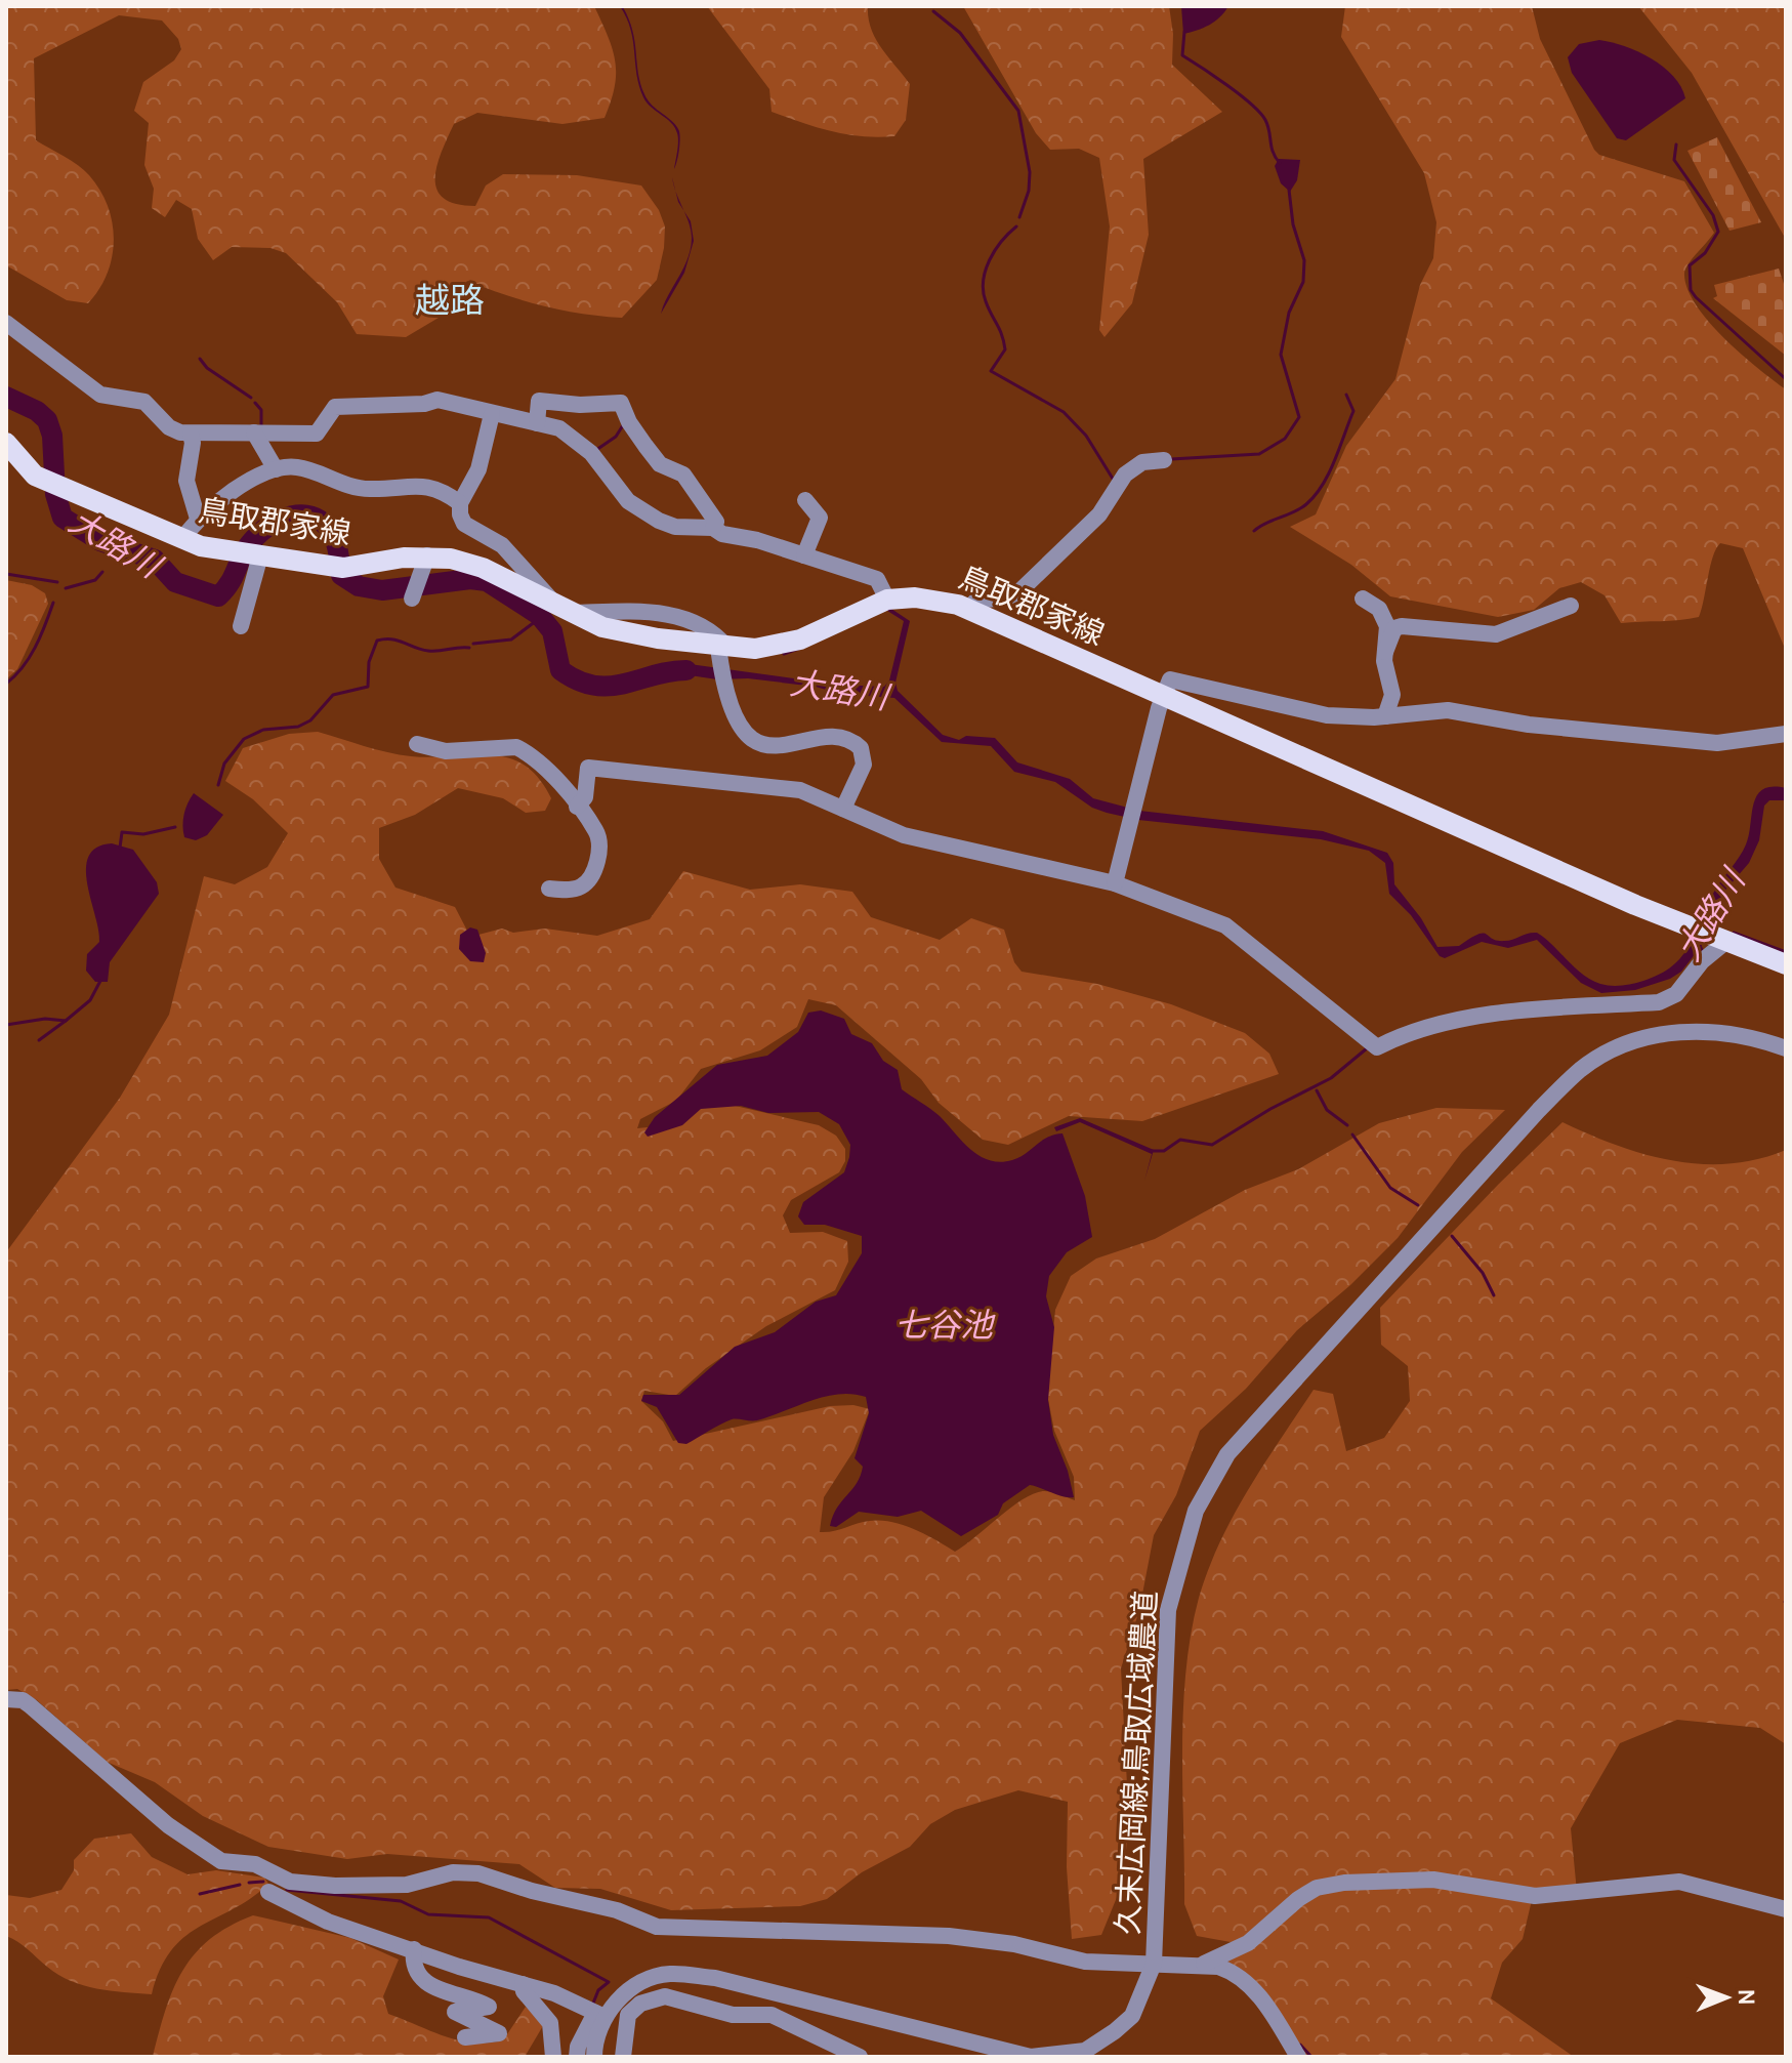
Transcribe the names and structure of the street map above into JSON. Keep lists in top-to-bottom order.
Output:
{
  "streets": {
    "main road": ["鳥取郡家線"],
    "street": ["久末広岡線;鳥取広域農道"]
  },
  "districts": ["越路"],
  "water": ["大路川", "七谷池"],
  "north": "right"
}
